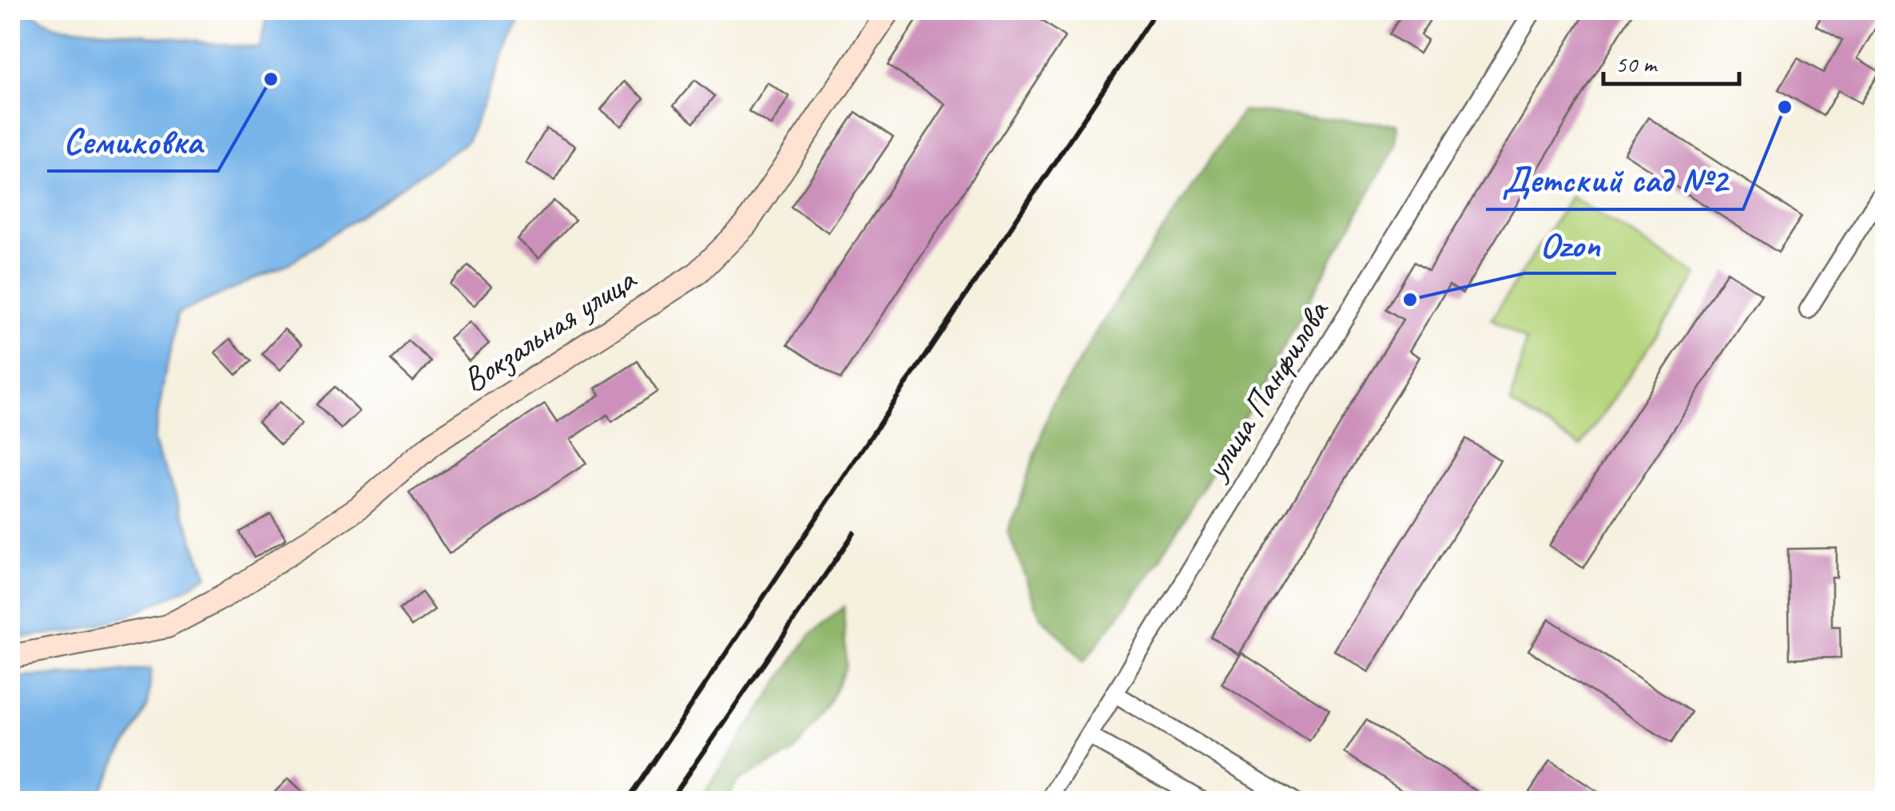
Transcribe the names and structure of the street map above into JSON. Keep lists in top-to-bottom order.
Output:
{
  "streets": {
    "main road": ["Вокзальная улица"],
    "street": ["улица Панфилова"]
  },
  "places": ["Семиковка", "Детский сад №2", "Ozon"],
  "scale_bar": "50 m"
}
